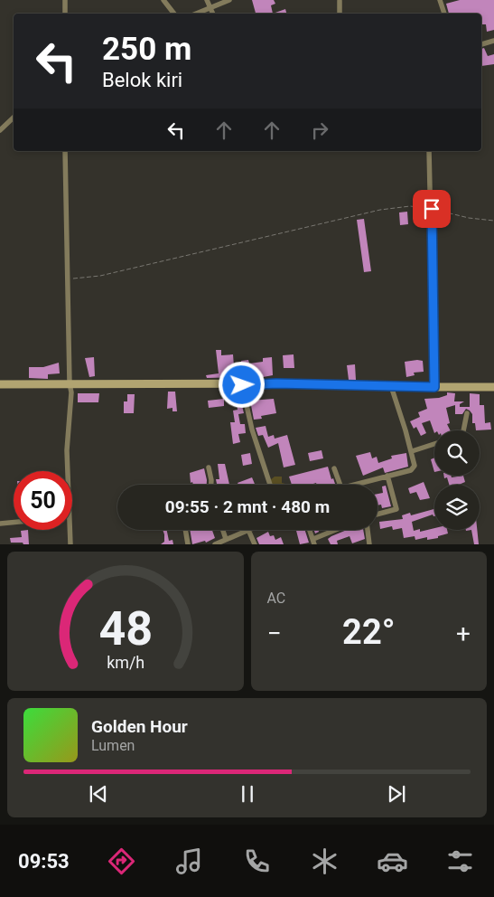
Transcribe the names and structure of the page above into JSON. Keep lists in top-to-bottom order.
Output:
{
  "page": {
    "turn": ["250 m", "Belok kiri"],
    "limit": "50",
    "trip": "09:55 · 2 mnt · 480 m",
    "tile": "AC",
    "heat": ["−", "22°", "+"],
    "song": ["Golden Hour", "Lumen"],
    "tabs": "09:53",
    "gauge": ["48", "km/h"]
  }
}
